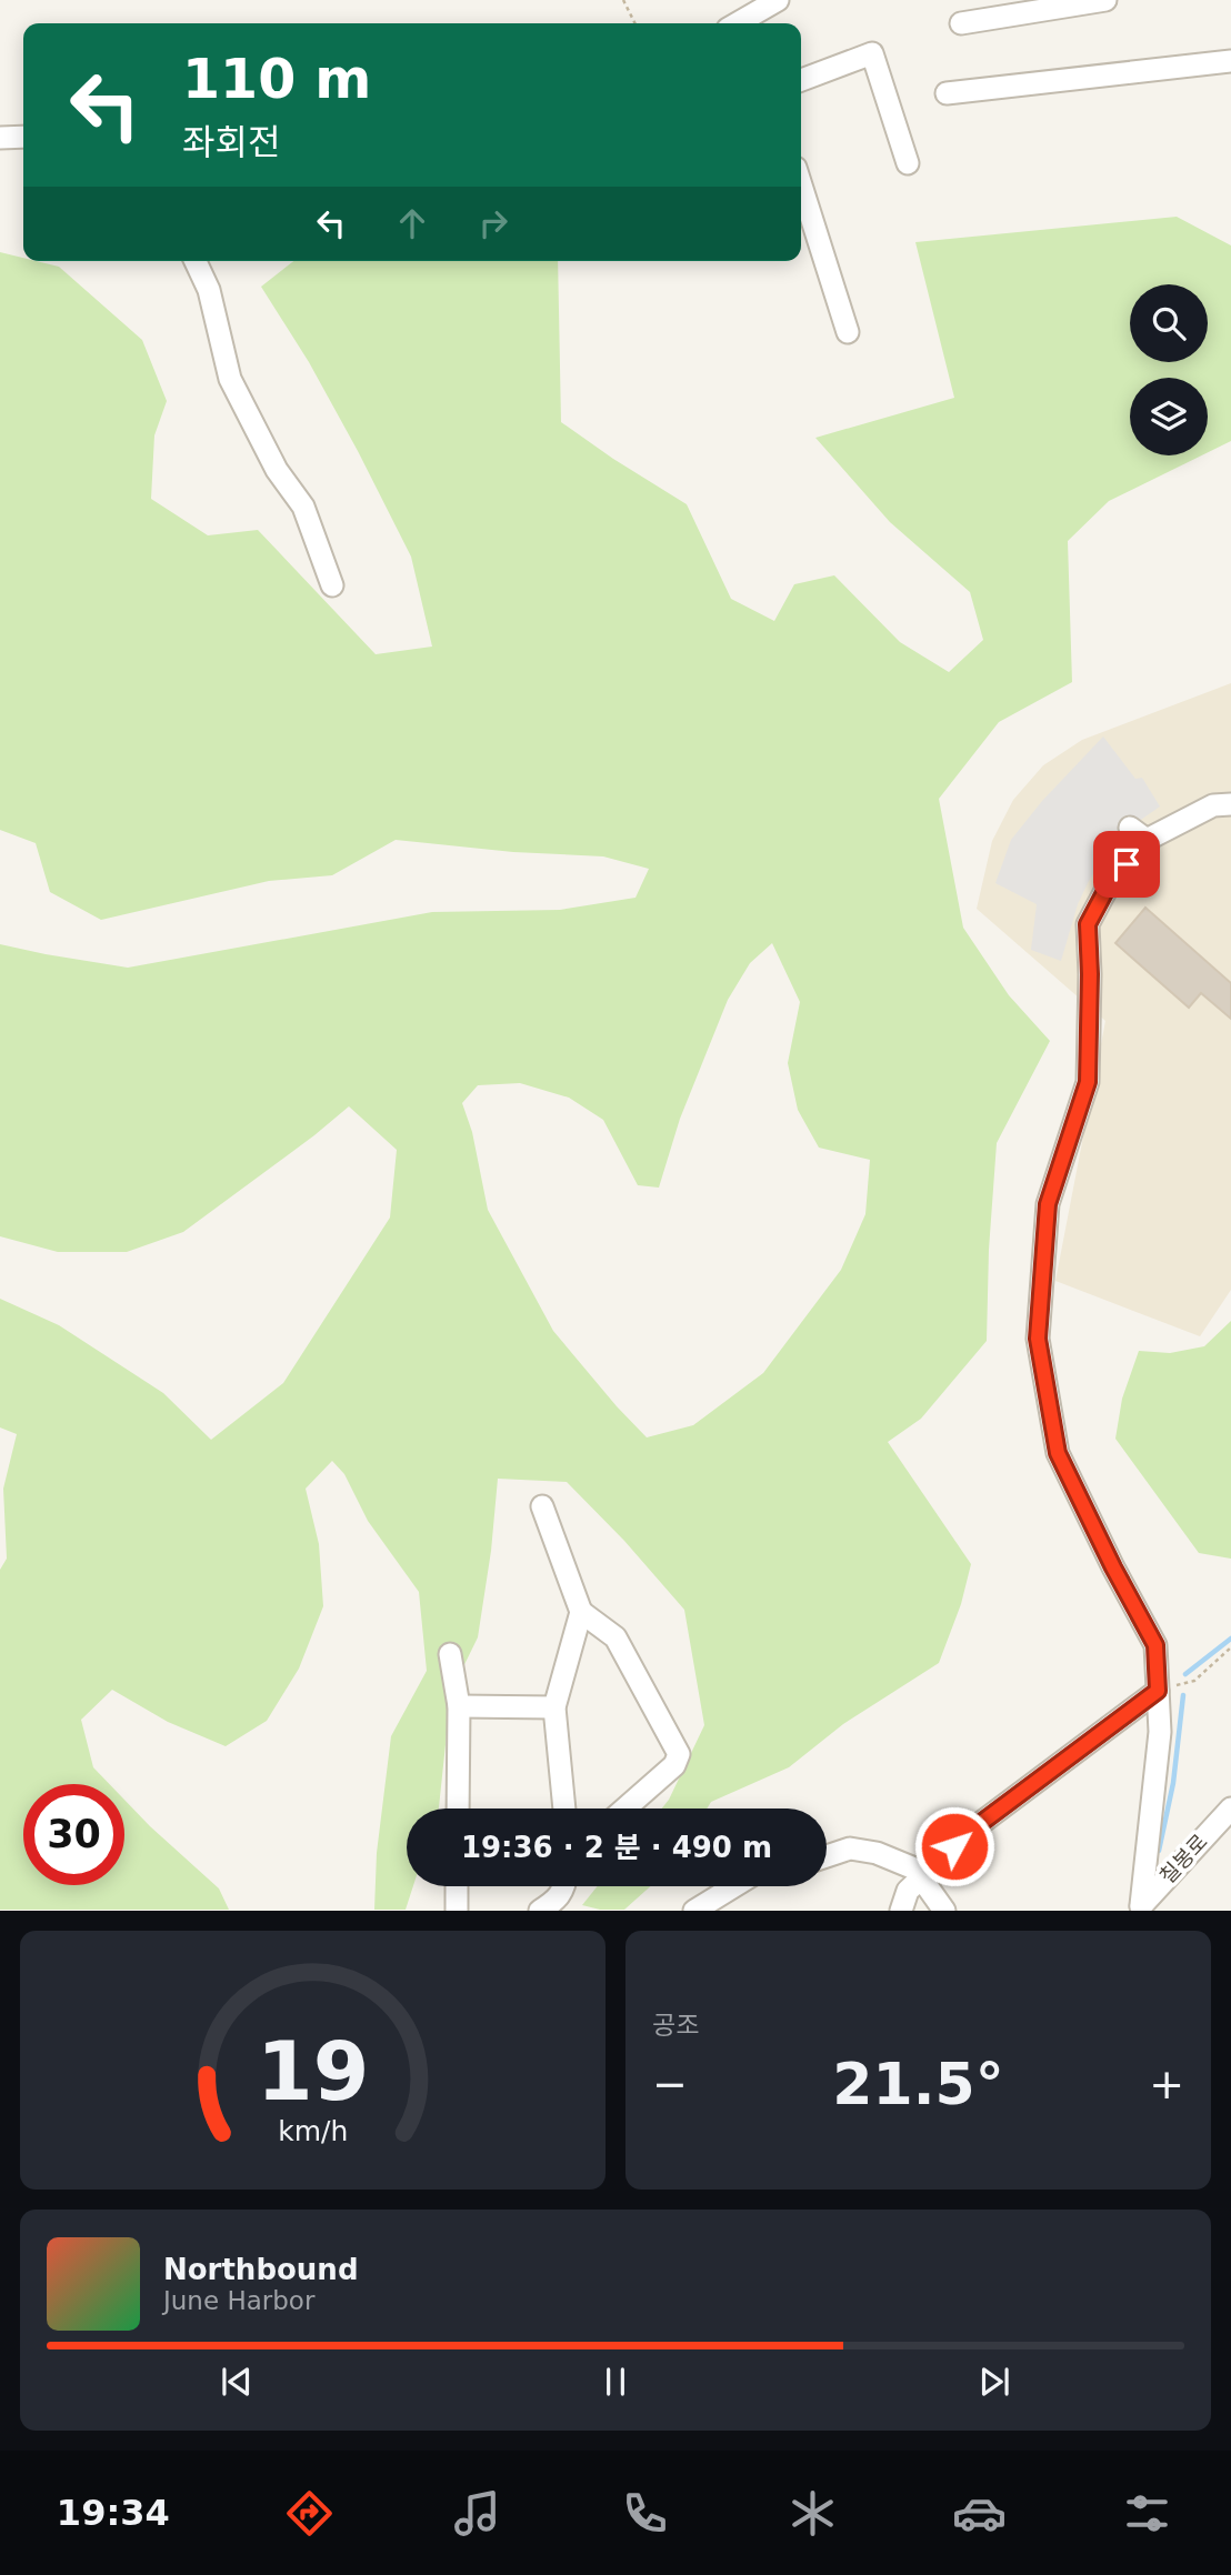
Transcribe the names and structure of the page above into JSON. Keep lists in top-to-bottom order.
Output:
{
  "streets": {
    "street": ["칠봉로"]
  },
  "page": {
    "turn": ["110 m", "좌회전"],
    "limit": "30",
    "trip": "19:36 · 2 분 · 490 m",
    "tile": "공조",
    "heat": ["−", "21.5°", "+"],
    "song": ["Northbound", "June Harbor"],
    "tabs": "19:34",
    "gauge": ["19", "km/h"]
  }
}
